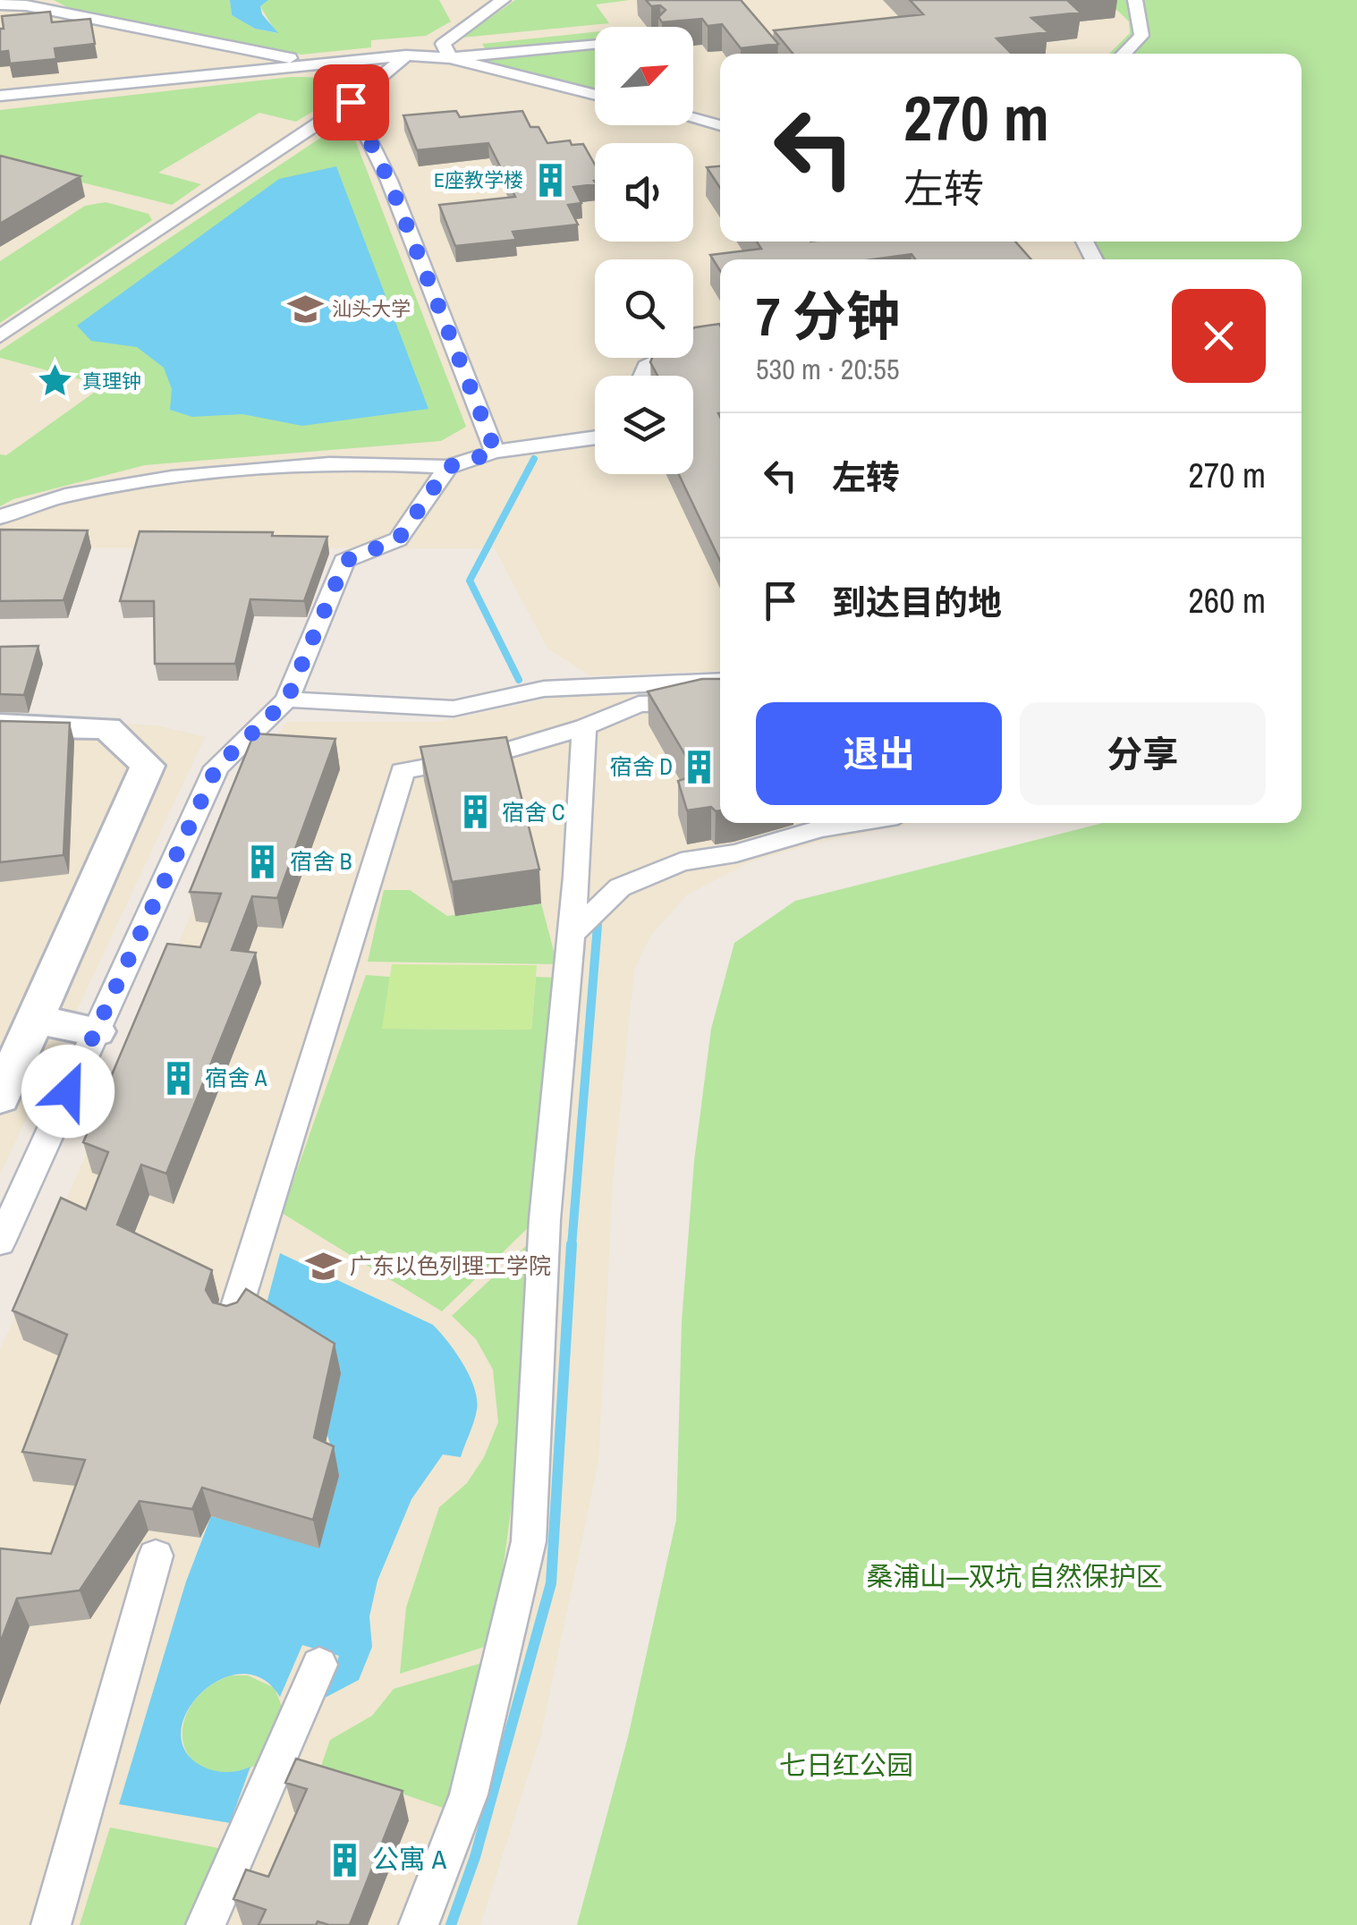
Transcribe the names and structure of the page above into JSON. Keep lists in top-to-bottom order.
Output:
{
  "parks": ["桑浦山—双坑 自然保护区", "七日红公园"],
  "places": {
    "building": [
      "E座教学楼",
      "宿舍 D",
      "宿舍 C",
      "宿舍 B",
      "宿舍 A",
      "公寓 A"
    ],
    "school or university": ["汕头大学", "广东以色列理工学院"],
    "place": ["真理钟"]
  },
  "north": "top right",
  "page": {
    "turn": ["270 m", "左转"],
    "heading": ["7 分钟", "530 m · 20:55"],
    "list": [
      {
        "name": "左转",
        "value": "270 m"
      },
      {
        "name": "到达目的地",
        "value": "260 m"
      }
    ],
    "buttons": ["退出", "分享"]
  }
}
